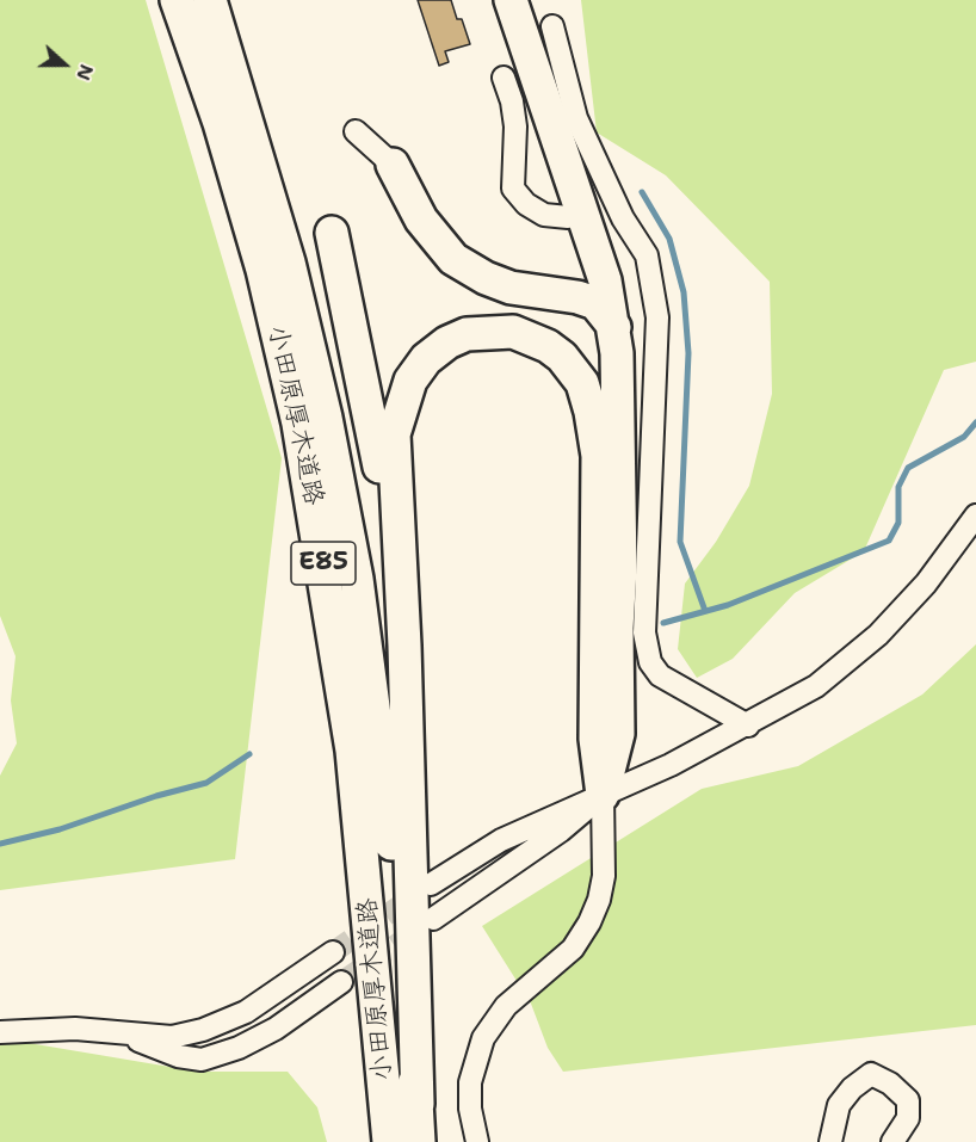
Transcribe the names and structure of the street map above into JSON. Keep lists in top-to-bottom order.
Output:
{
  "streets": {
    "highway": ["小田原厚木道路", "E85"]
  },
  "north": "right"
}
